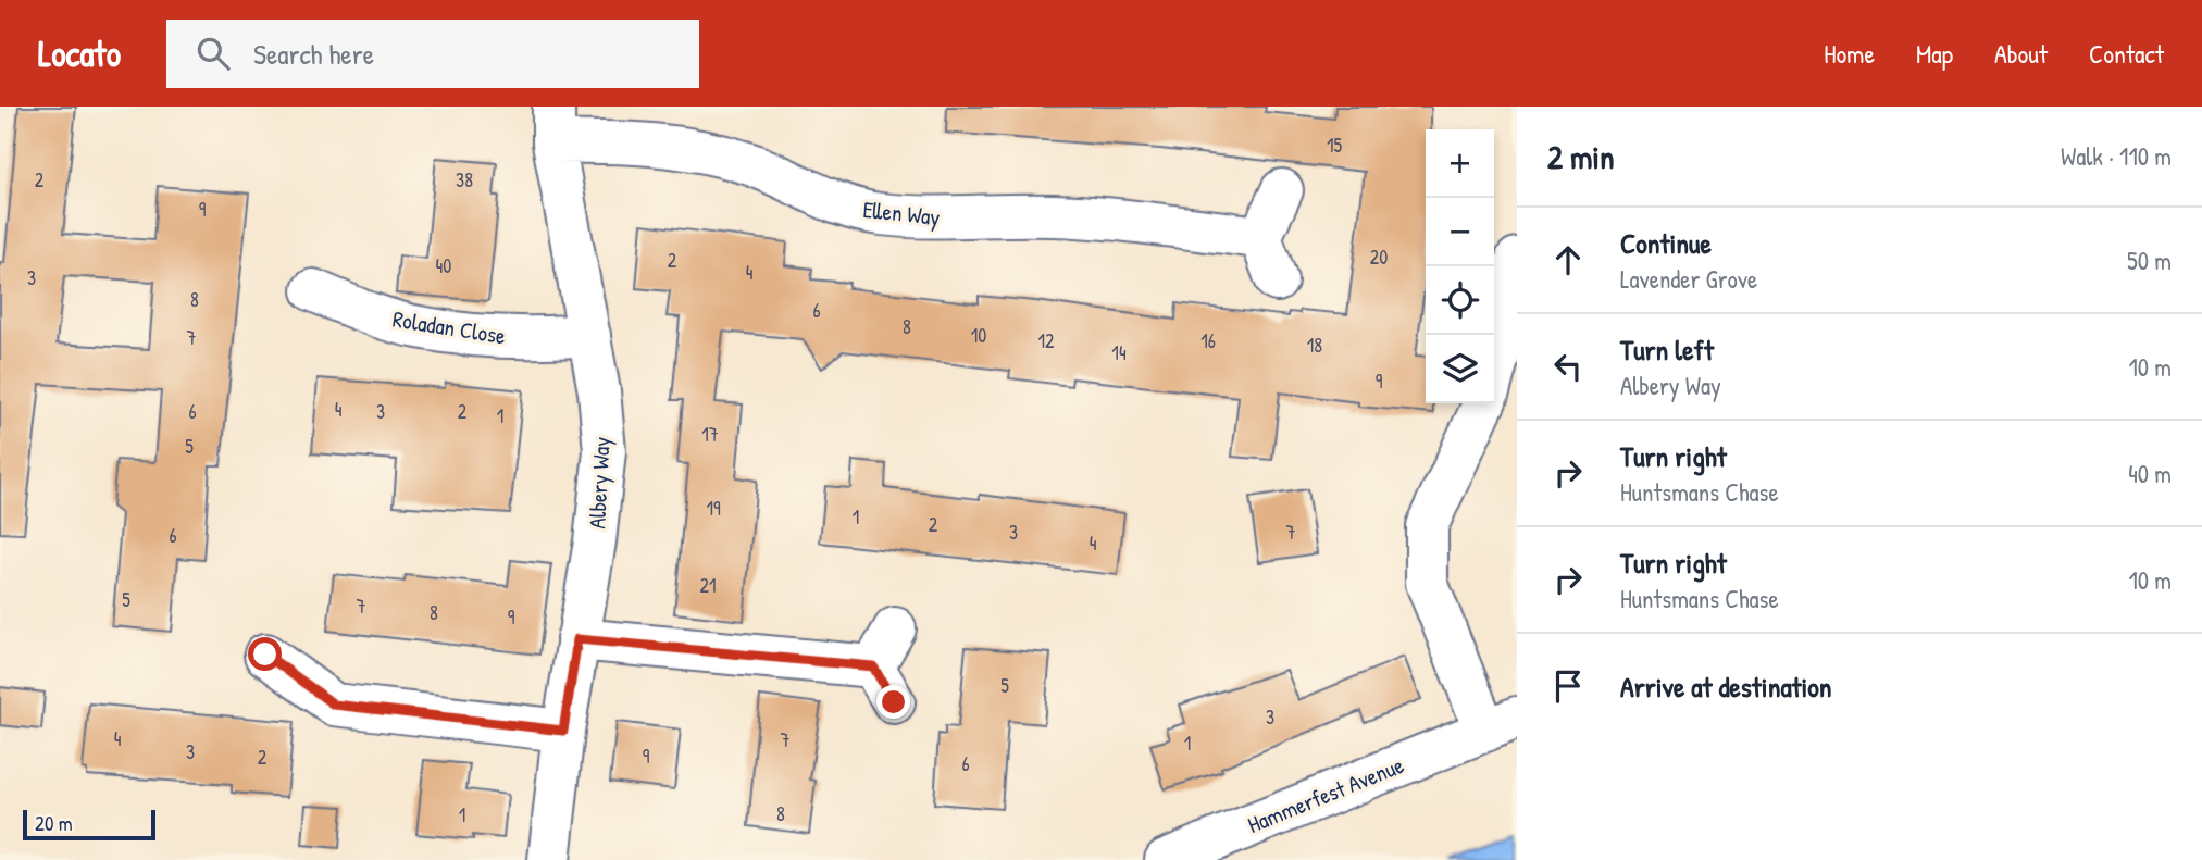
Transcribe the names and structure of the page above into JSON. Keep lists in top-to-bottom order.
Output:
{
  "streets": {
    "street": [
      "Ellen Way",
      "Roladan Close",
      "Albery Way",
      "Hammerfest Avenue"
    ]
  },
  "crossings": [
    ["Ellen Way", "Albery Way"],
    ["Roladan Close", "Albery Way"]
  ],
  "house_numbers": [
    "15",
    "2",
    "38",
    "9",
    "20",
    "2",
    "40",
    "4",
    "3",
    "8",
    "6",
    "8",
    "10",
    "7",
    "12",
    "16",
    "18",
    "14",
    "9",
    "4",
    "6",
    "3",
    "2",
    "1",
    "17",
    "5",
    "19",
    "1",
    "2",
    "3",
    "7",
    "6",
    "4",
    "21",
    "5",
    "7",
    "8",
    "9",
    "5",
    "3",
    "4",
    "7",
    "1",
    "3",
    "9",
    "2",
    "6",
    "8",
    "1"
  ],
  "scale_bar": "20 m",
  "page": {
    "header": "Locato",
    "search": "Search here",
    "nav": [
      "Home",
      "Map",
      "About",
      "Contact"
    ],
    "heading": ["2 min", "Walk · 110 m"],
    "map_buttons": ["+", "−"],
    "list": [
      ["Continue", "Lavender Grove", "50 m"],
      ["Turn left", "Albery Way", "10 m"],
      ["Turn right", "Huntsmans Chase", "40 m"],
      ["Turn right", "Huntsmans Chase", "10 m"],
      "Arrive at destination"
    ],
    "scale": "20 m"
  }
}
